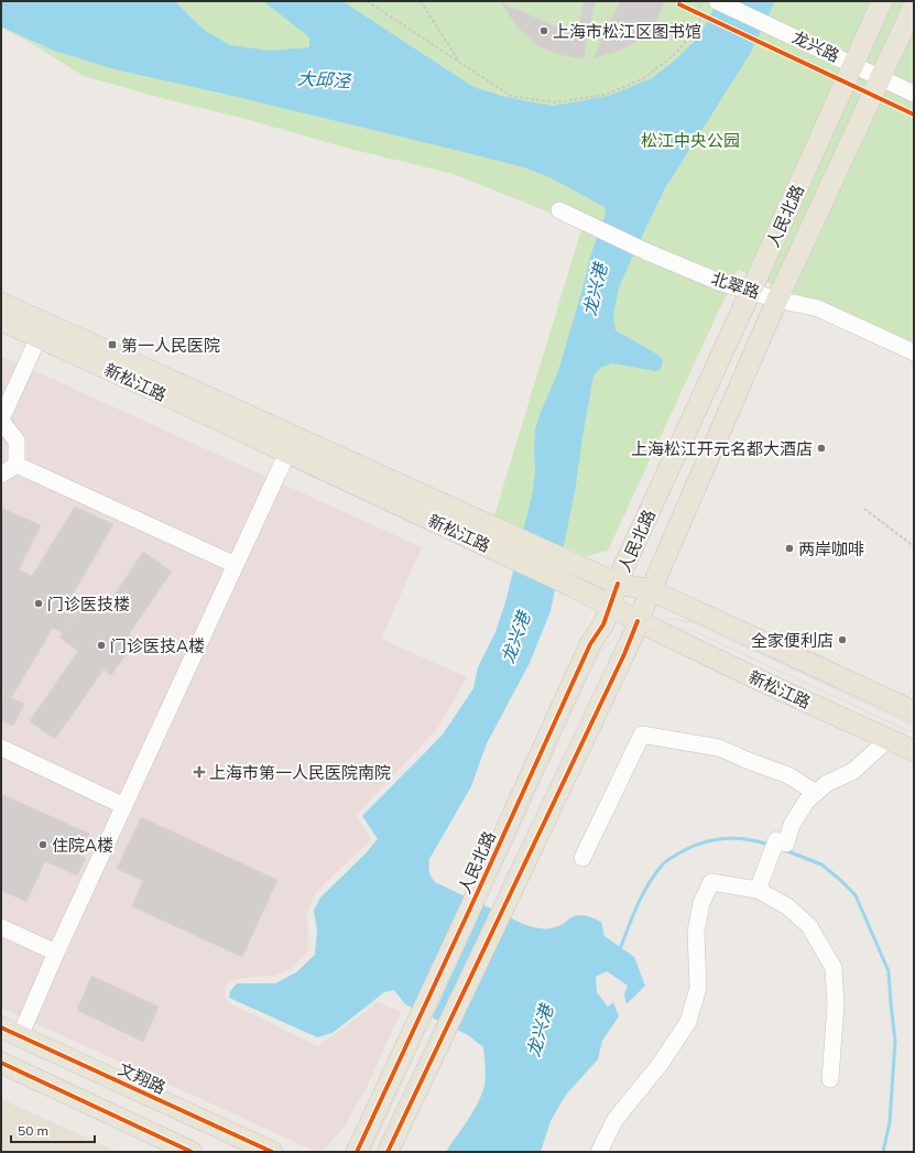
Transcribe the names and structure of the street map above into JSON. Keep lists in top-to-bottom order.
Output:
{
  "streets": {
    "main road": ["人民北路", "新松江路", "文翔路"],
    "street": ["龙兴路", "北翠路"]
  },
  "crossings": [
    ["龙兴路", "人民北路"],
    ["人民北路", "北翠路"],
    ["人民北路", "新松江路"]
  ],
  "water": ["大邱泾", "龙兴港"],
  "parks": ["松江中央公园"],
  "places": {
    "other": [
      "上海市松江区图书馆",
      "上海松江开元名都大酒店",
      "两岸咖啡",
      "门诊医技楼",
      "全家便利店",
      "门诊医技A楼",
      "住院A楼"
    ],
    "transit": ["第一人民医院"],
    "health": ["上海市第一人民医院南院"]
  },
  "scale_bar": "50 m"
}
